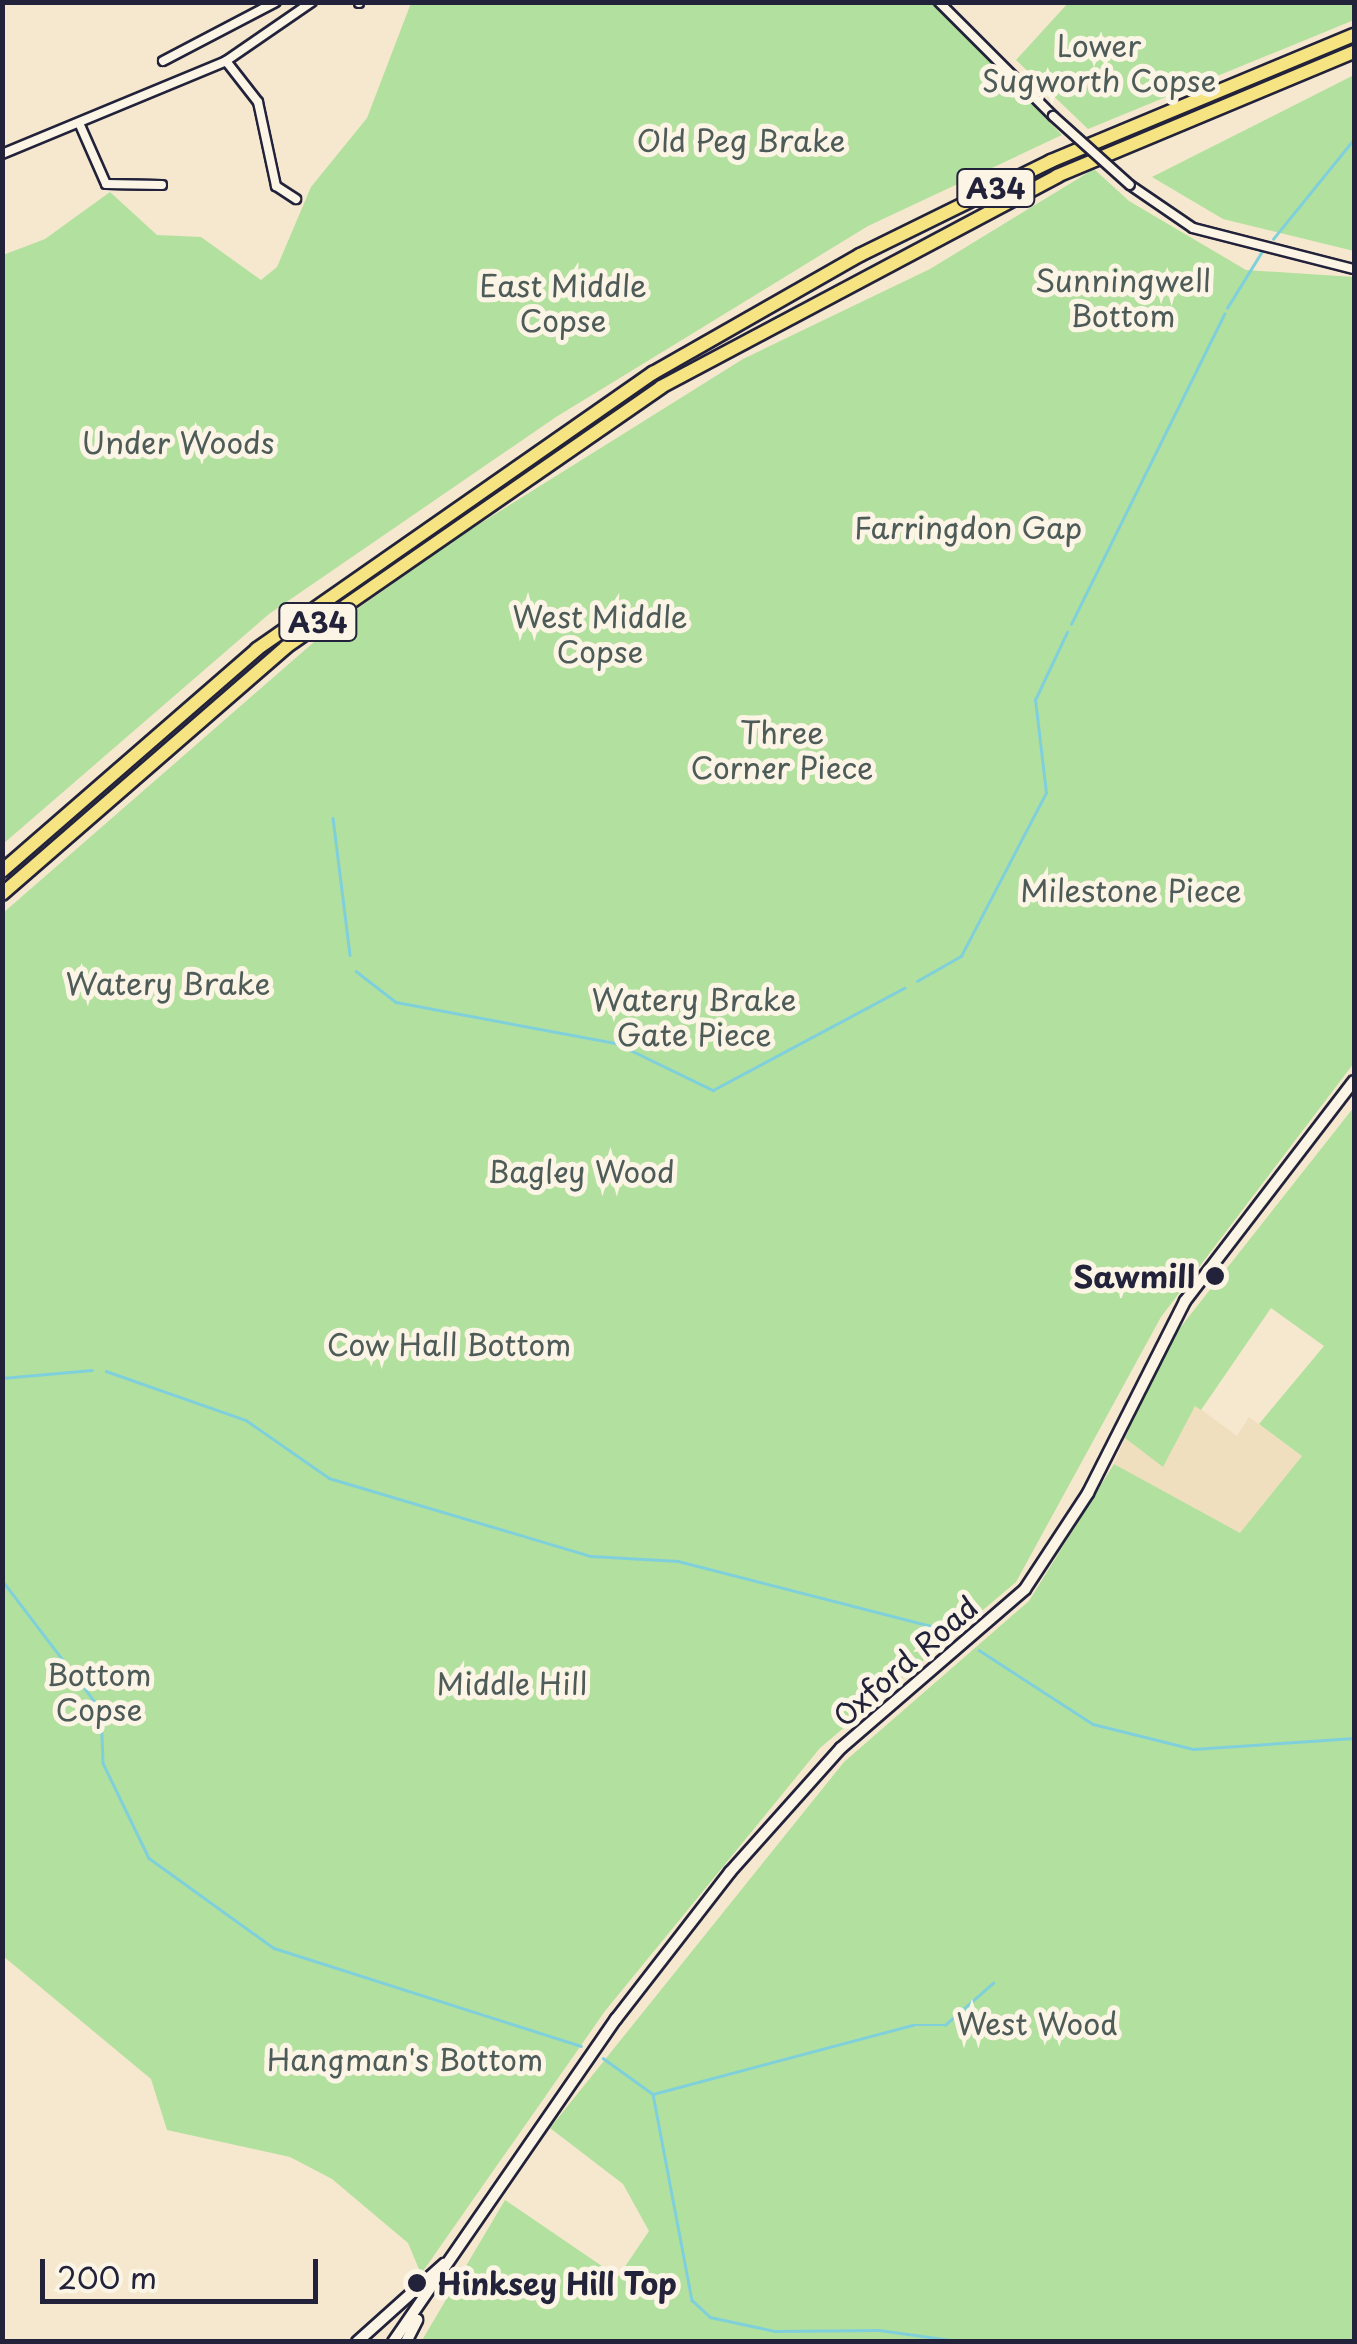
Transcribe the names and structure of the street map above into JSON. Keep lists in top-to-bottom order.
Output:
{
  "streets": {
    "highway": ["A34"],
    "street": ["Oxford Road"]
  },
  "parks": [
    "Lower Sugworth Copse",
    "Old Peg Brake",
    "Sunningwell Bottom",
    "East Middle Copse",
    "Under Woods",
    "Farringdon Gap",
    "West Middle Copse",
    "Three Corner Piece",
    "Milestone Piece",
    "Watery Brake",
    "Watery Brake Gate Piece",
    "Bagley Wood",
    "Cow Hall Bottom",
    "Bottom Copse",
    "Middle Hill",
    "West Wood",
    "Hangman's Bottom"
  ],
  "places": ["Sawmill", "Hinksey Hill Top"],
  "scale_bar": "200 m"
}
